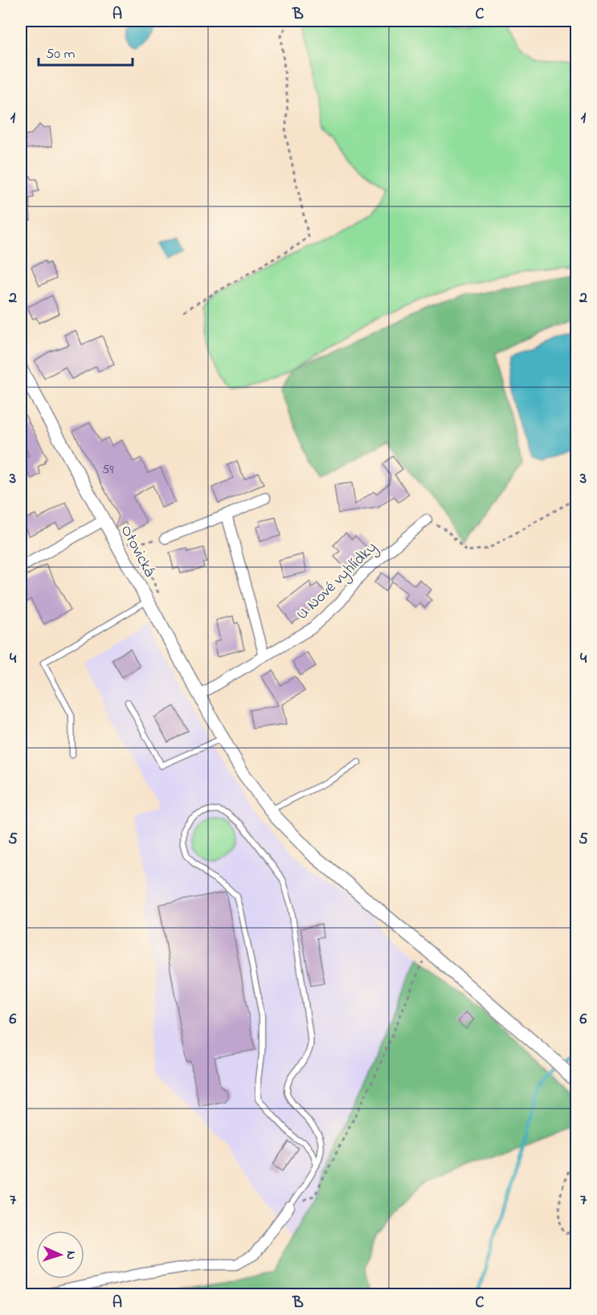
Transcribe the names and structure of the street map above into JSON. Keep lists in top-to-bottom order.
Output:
{
  "streets": {
    "street": ["Otovická", "U Nové vyhlídky"]
  },
  "crossings": [
    ["Otovická", "U Nové vyhlídky"]
  ],
  "house_numbers": ["59"],
  "scale_bar": "50 m",
  "north": "right",
  "grid": {
    "columns": ["A", "B", "C"],
    "rows": [
      "1",
      "2",
      "3",
      "4",
      "5",
      "6",
      "7"
    ]
  }
}
